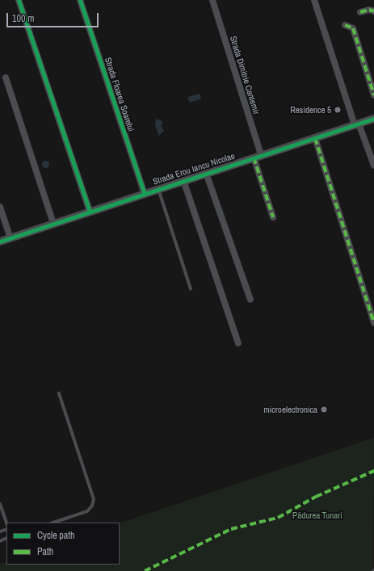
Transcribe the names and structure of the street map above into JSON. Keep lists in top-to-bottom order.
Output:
{
  "streets": {
    "street": ["Strada Dimitrie Cantemir", "Strada Floarea Soarelui", "Strada Erou Iancu Nicolae"]
  },
  "crossings": [
    ["Strada Dimitrie Cantemir", "Strada Erou Iancu Nicolae"],
    ["Strada Floarea Soarelui", "Strada Erou Iancu Nicolae"]
  ],
  "parks": ["Pădurea Tunari"],
  "places": ["Residence 5", "microelectronica"],
  "legend": ["Cycle path", "Path"],
  "scale_bar": "100 m"
}
